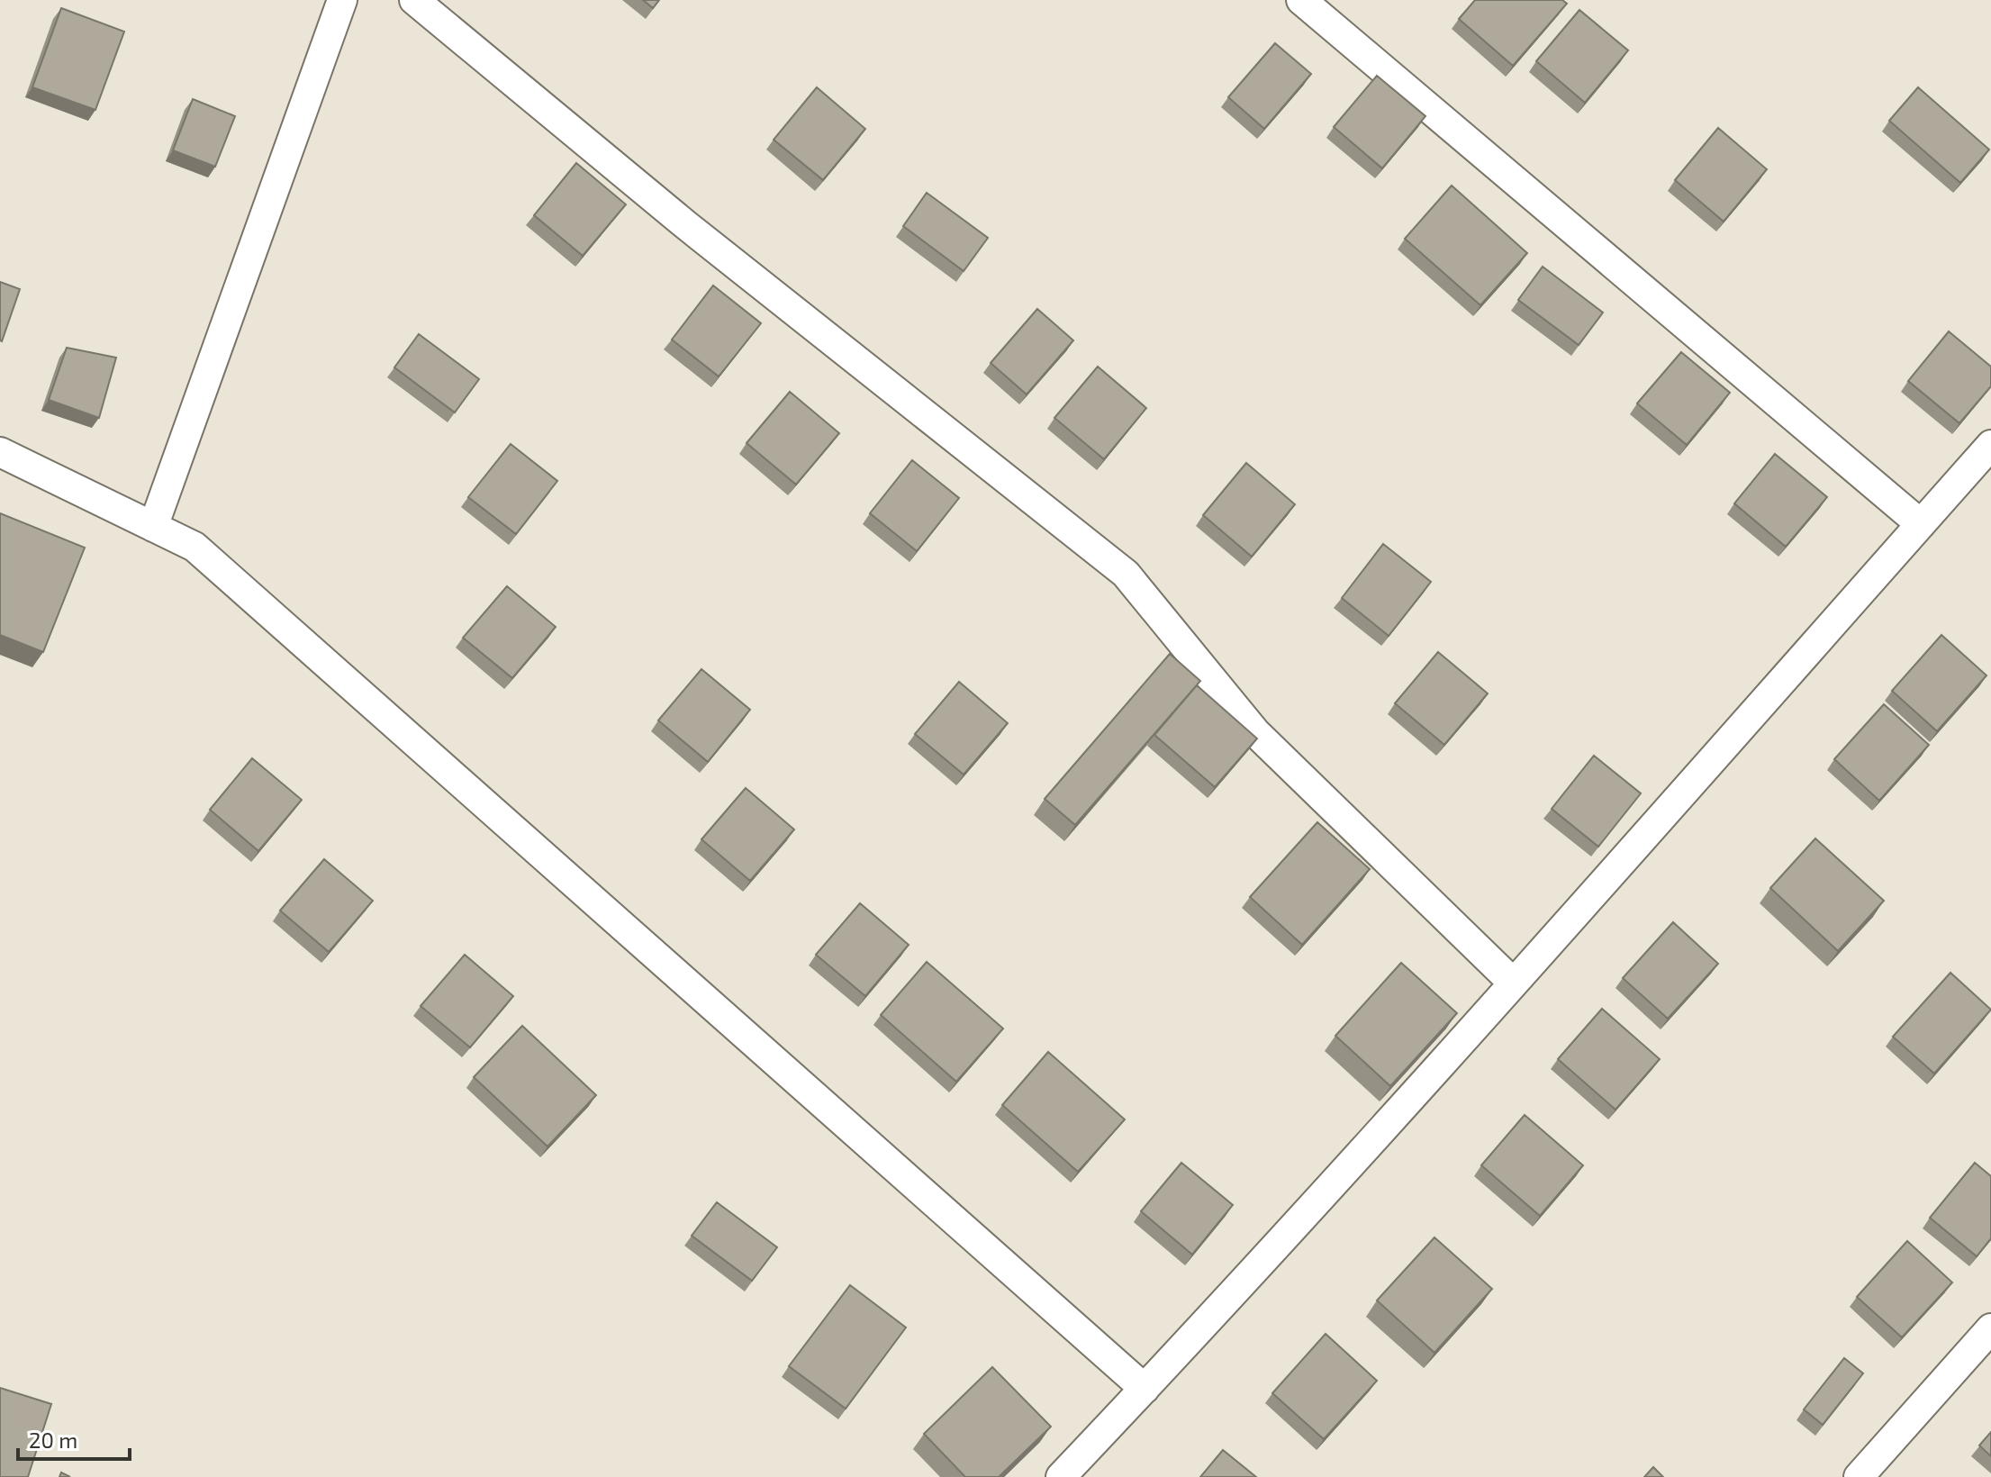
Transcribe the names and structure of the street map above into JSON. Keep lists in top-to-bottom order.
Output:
{
  "scale_bar": "20 m"
}
